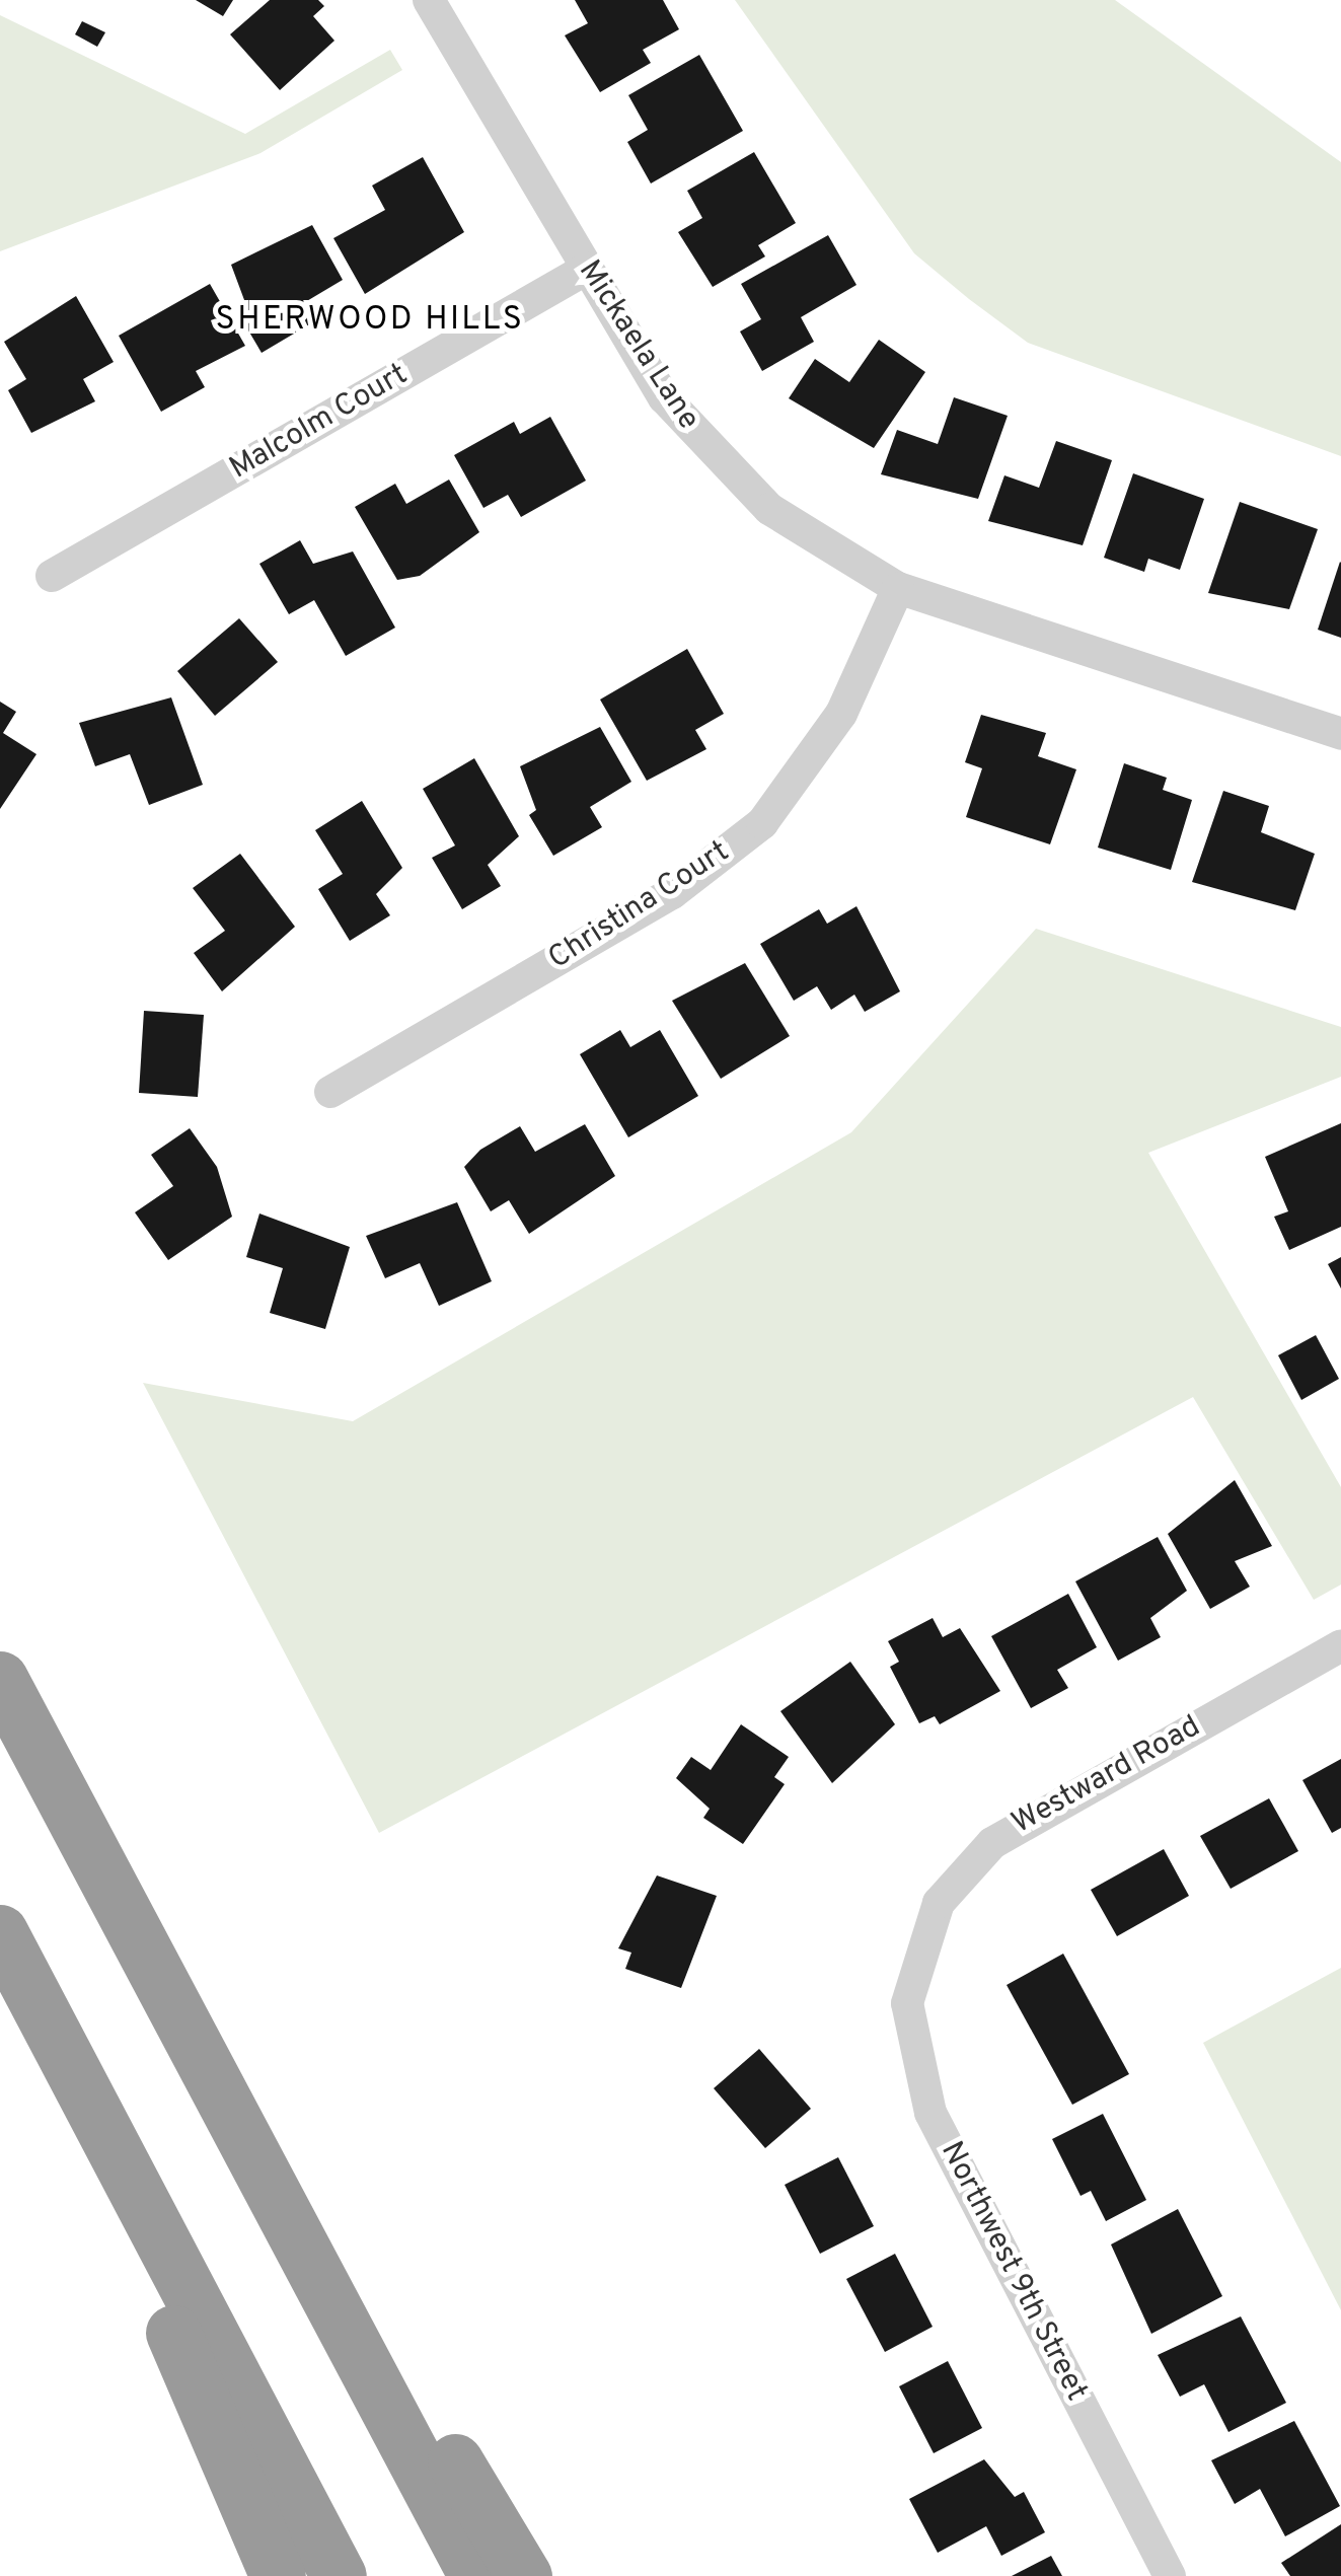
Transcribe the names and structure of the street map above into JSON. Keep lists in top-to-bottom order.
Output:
{
  "streets": {
    "street": [
      "Mickaela Lane",
      "Malcolm Court",
      "Christina Court",
      "Westward Road",
      "Northwest 9th Street"
    ]
  },
  "crossings": [
    ["Mickaela Lane", "Malcolm Court"],
    ["Mickaela Lane", "Christina Court"],
    ["Westward Road", "Northwest 9th Street"]
  ],
  "districts": ["SHERWOOD HILLS"]
}
